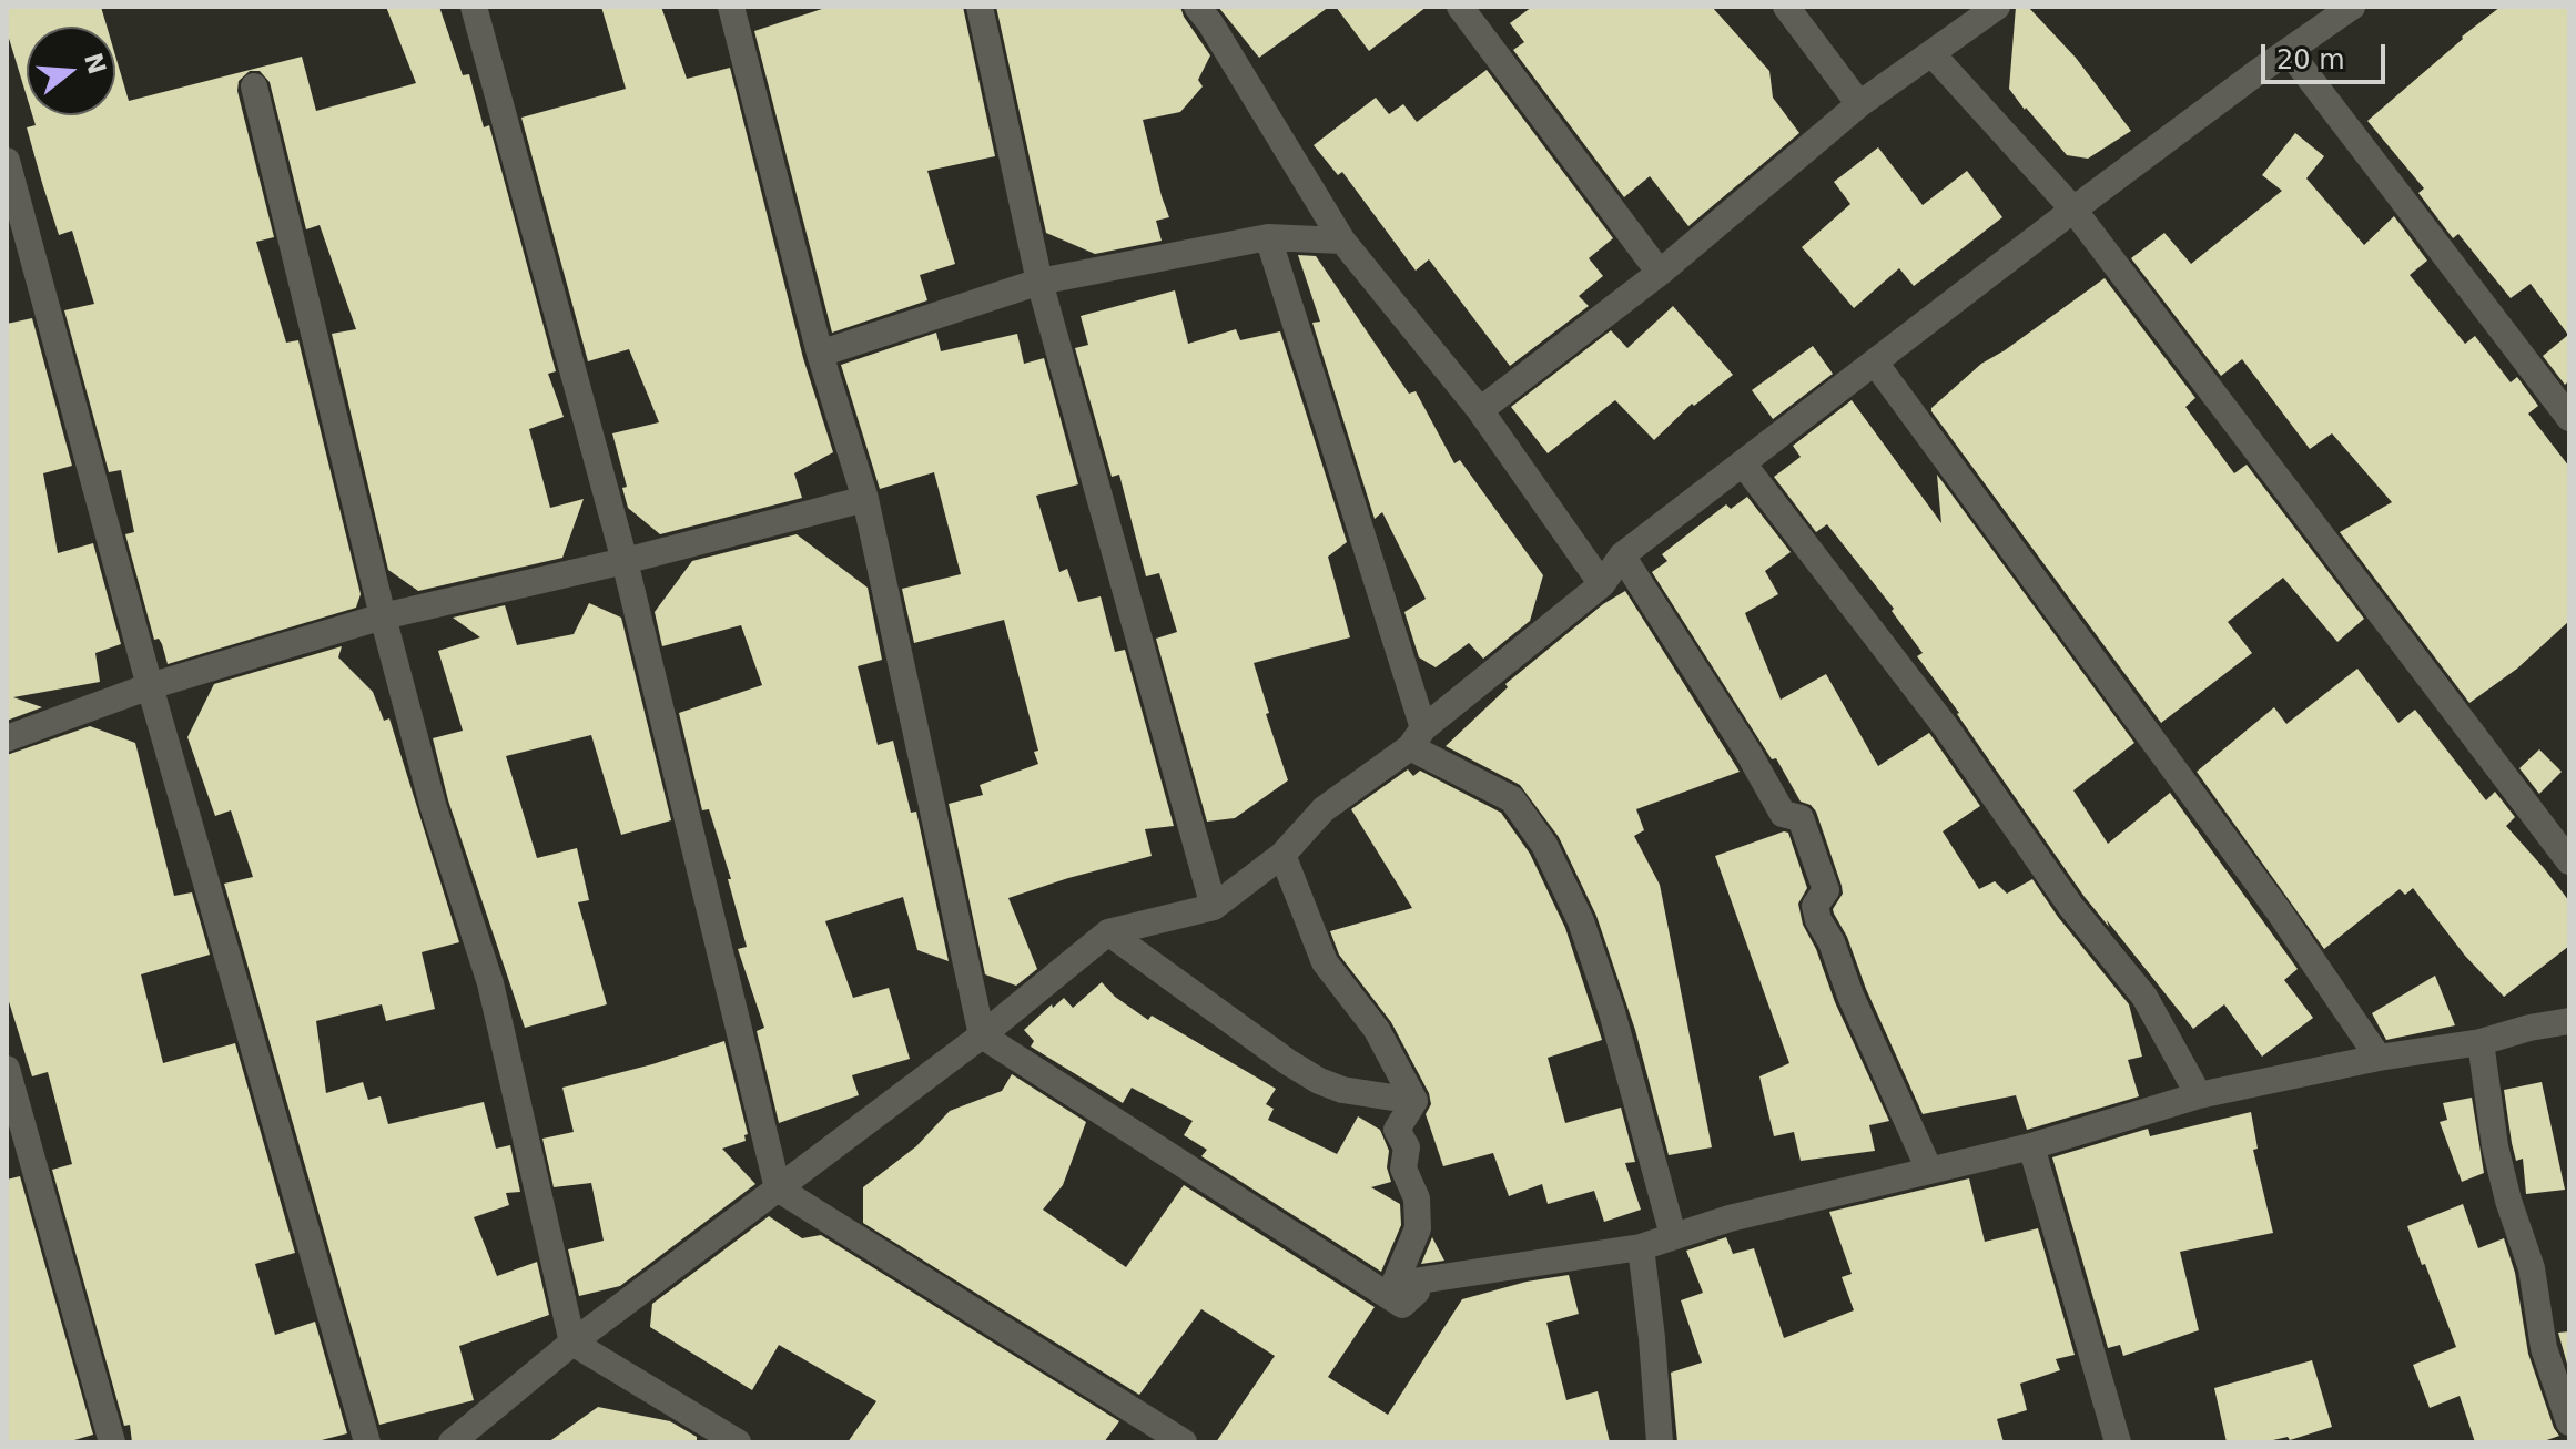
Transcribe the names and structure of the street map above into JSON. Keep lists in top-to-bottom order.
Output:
{
  "scale_bar": "20 m",
  "north": "right"
}
